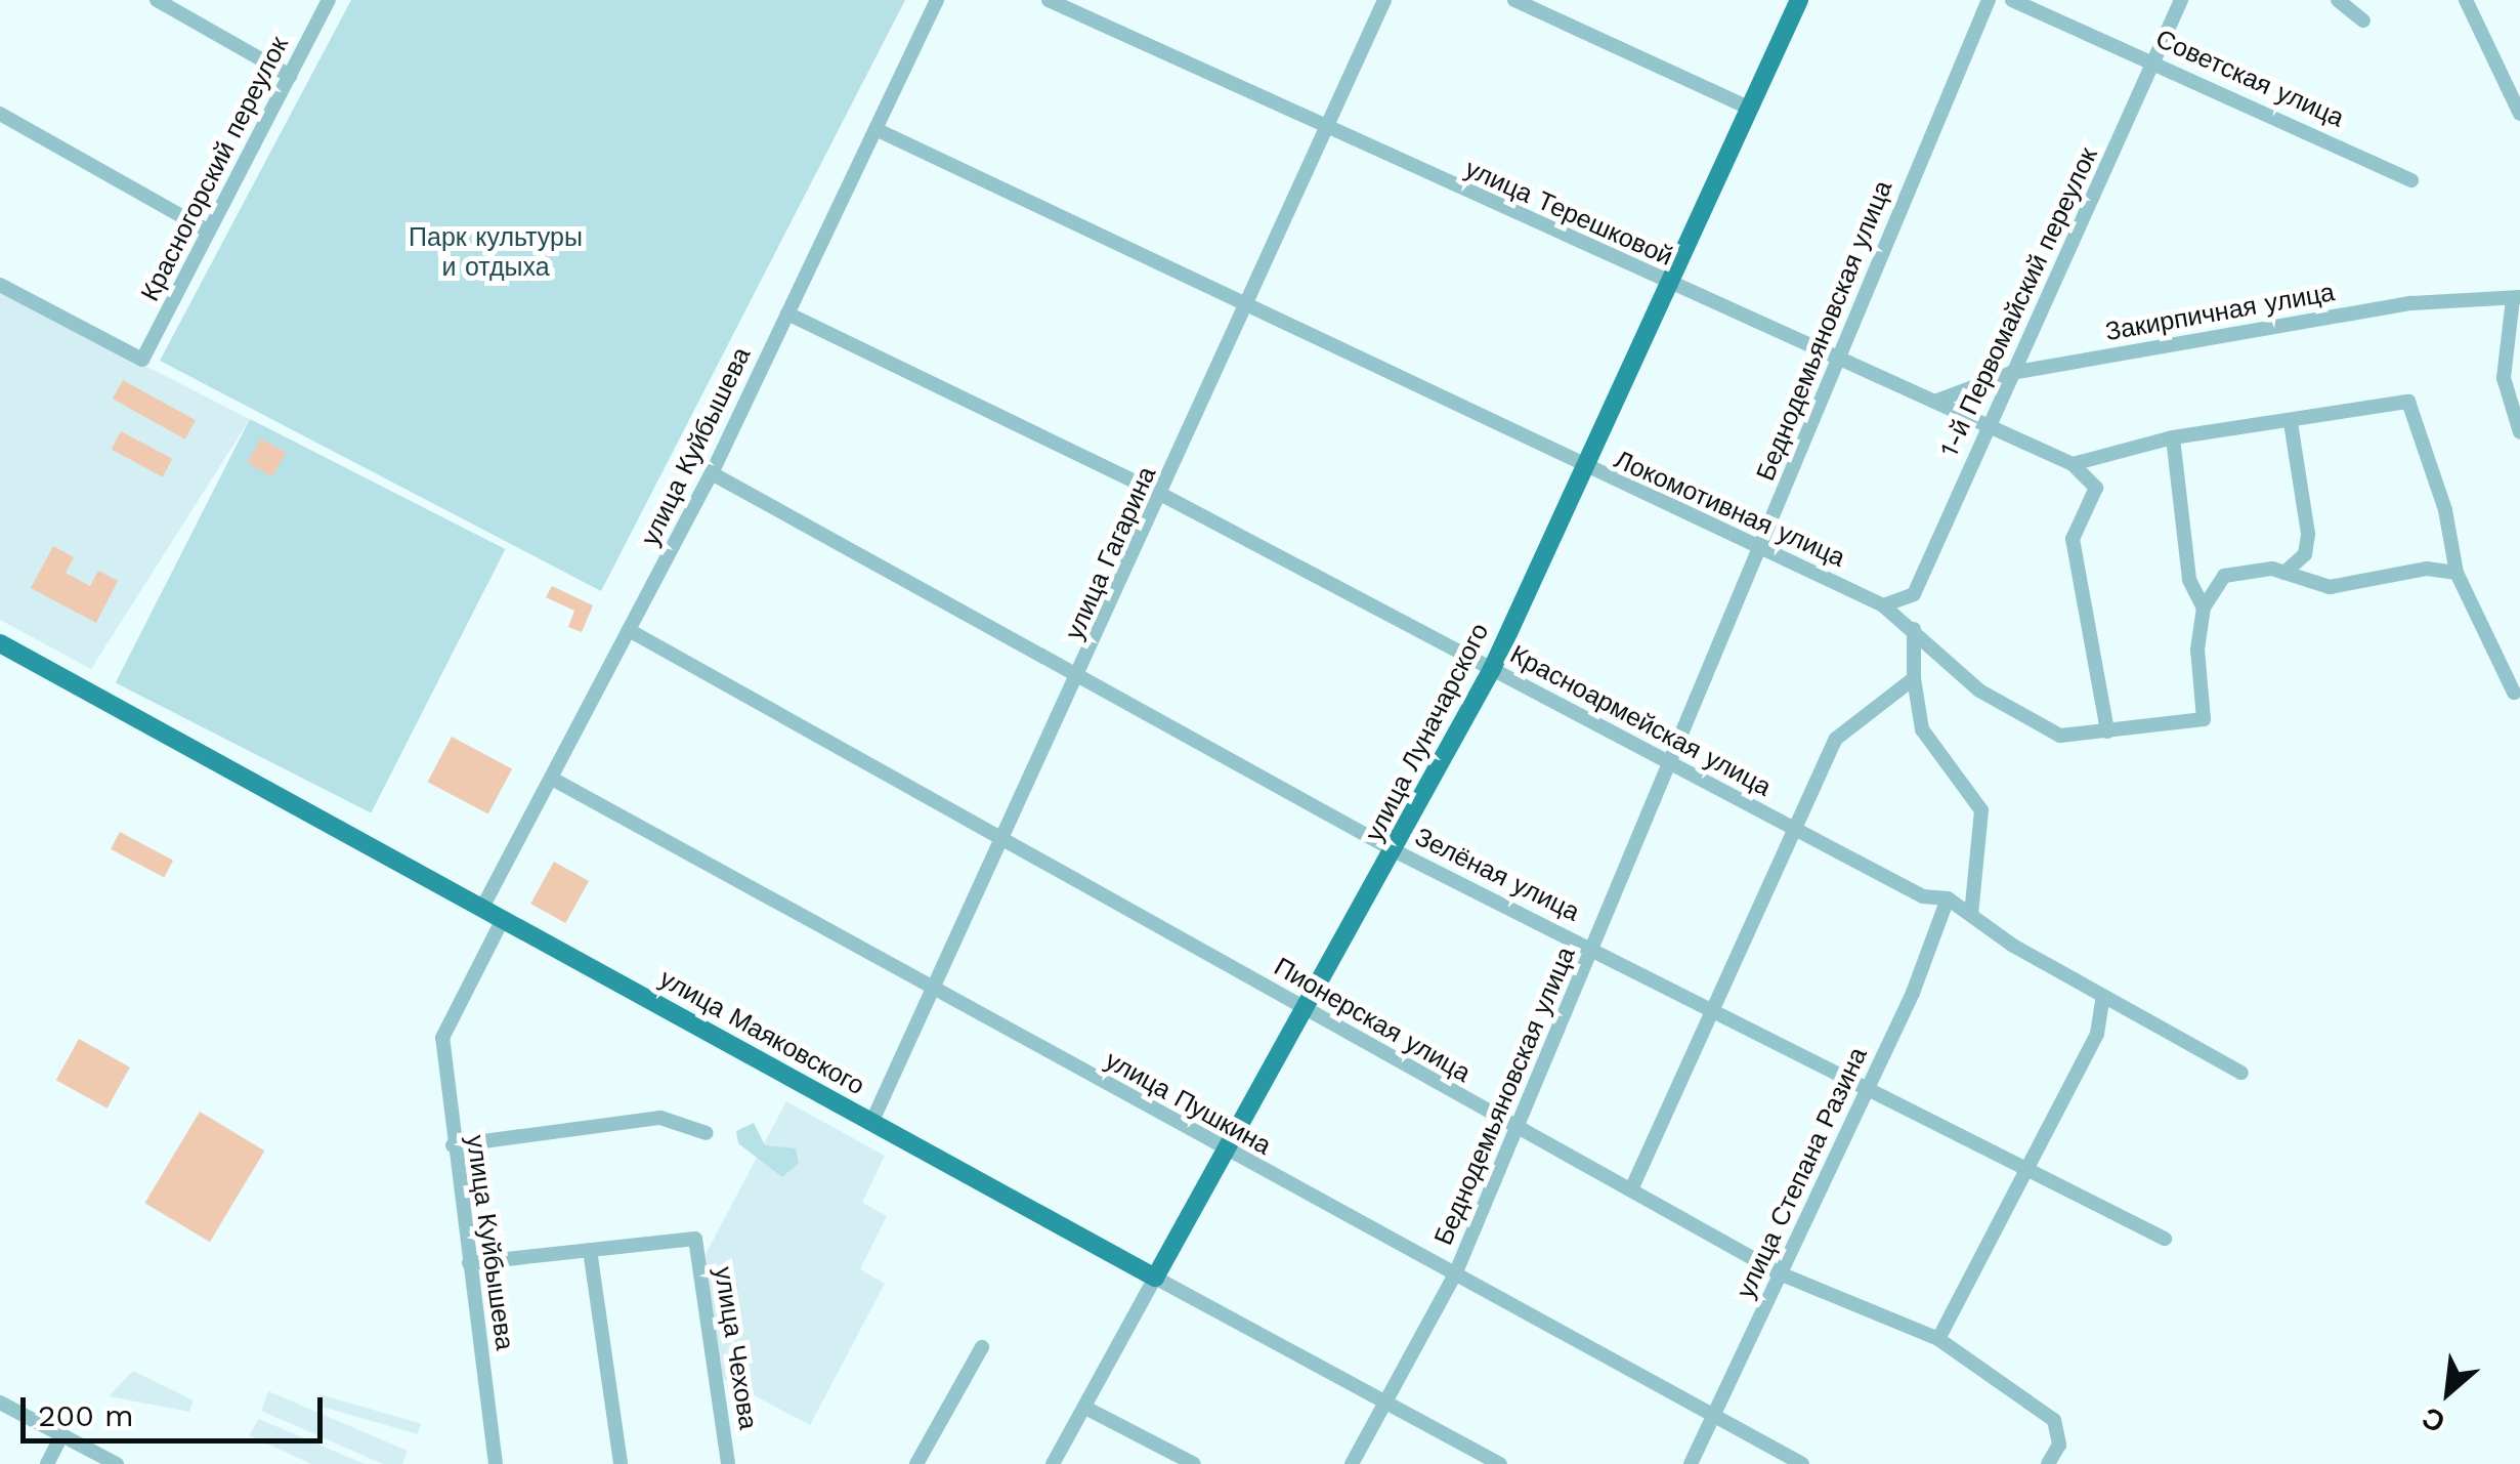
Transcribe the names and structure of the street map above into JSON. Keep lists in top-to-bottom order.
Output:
{
  "streets": {
    "main road": ["улица Луначарского", "улица Маяковского"],
    "street": [
      "Советская улица",
      "Красногорский переулок",
      "улица Терешковой",
      "1-й Первомайский переулок",
      "Закирпичная улица",
      "Беднодемьяновская улица",
      "улица Куйбышева",
      "Локомотивная улица",
      "улица Гагарина",
      "Красноармейская улица",
      "Зелёная улица",
      "Пионерская улица",
      "улица Пушкина",
      "улица Степана Разина",
      "улица Чехова"
    ]
  },
  "crossings": [
    ["Советская улица", "1-й Первомайский переулок"],
    ["улица Терешковой", "1-й Первомайский переулок"],
    ["улица Терешковой", "Закирпичная улица"],
    ["улица Терешковой", "Беднодемьяновская улица"],
    ["улица Терешковой", "улица Гагарина"],
    ["улица Терешковой", "улица Луначарского"],
    ["1-й Первомайский переулок", "Закирпичная улица"],
    ["1-й Первомайский переулок", "Локомотивная улица"],
    ["Беднодемьяновская улица", "Локомотивная улица"],
    ["Беднодемьяновская улица", "Красноармейская улица"],
    ["Беднодемьяновская улица", "Зелёная улица"],
    ["Беднодемьяновская улица", "Пионерская улица"],
    ["Беднодемьяновская улица", "улица Маяковского"],
    ["Беднодемьяновская улица", "улица Пушкина"],
    ["улица Куйбышева", "Локомотивная улица"],
    ["улица Куйбышева", "Красноармейская улица"],
    ["улица Куйбышева", "Зелёная улица"],
    ["улица Куйбышева", "Пионерская улица"],
    ["улица Куйбышева", "улица Маяковского"],
    ["улица Куйбышева", "улица Пушкина"],
    ["Локомотивная улица", "улица Гагарина"],
    ["Локомотивная улица", "улица Луначарского"],
    ["улица Гагарина", "Красноармейская улица"],
    ["улица Гагарина", "Зелёная улица"],
    ["улица Гагарина", "Пионерская улица"],
    ["улица Гагарина", "улица Маяковского"],
    ["улица Гагарина", "улица Пушкина"],
    ["Красноармейская улица", "улица Луначарского"],
    ["Красноармейская улица", "улица Степана Разина"],
    ["улица Луначарского", "Зелёная улица"],
    ["улица Луначарского", "Пионерская улица"],
    ["улица Луначарского", "улица Маяковского"],
    ["улица Луначарского", "улица Пушкина"],
    ["Зелёная улица", "улица Степана Разина"],
    ["Пионерская улица", "улица Степана Разина"],
    ["улица Пушкина", "улица Степана Разина"]
  ],
  "parks": ["Парк культуры и отдыха"],
  "scale_bar": "200 m",
  "north": "bottom left"
}
